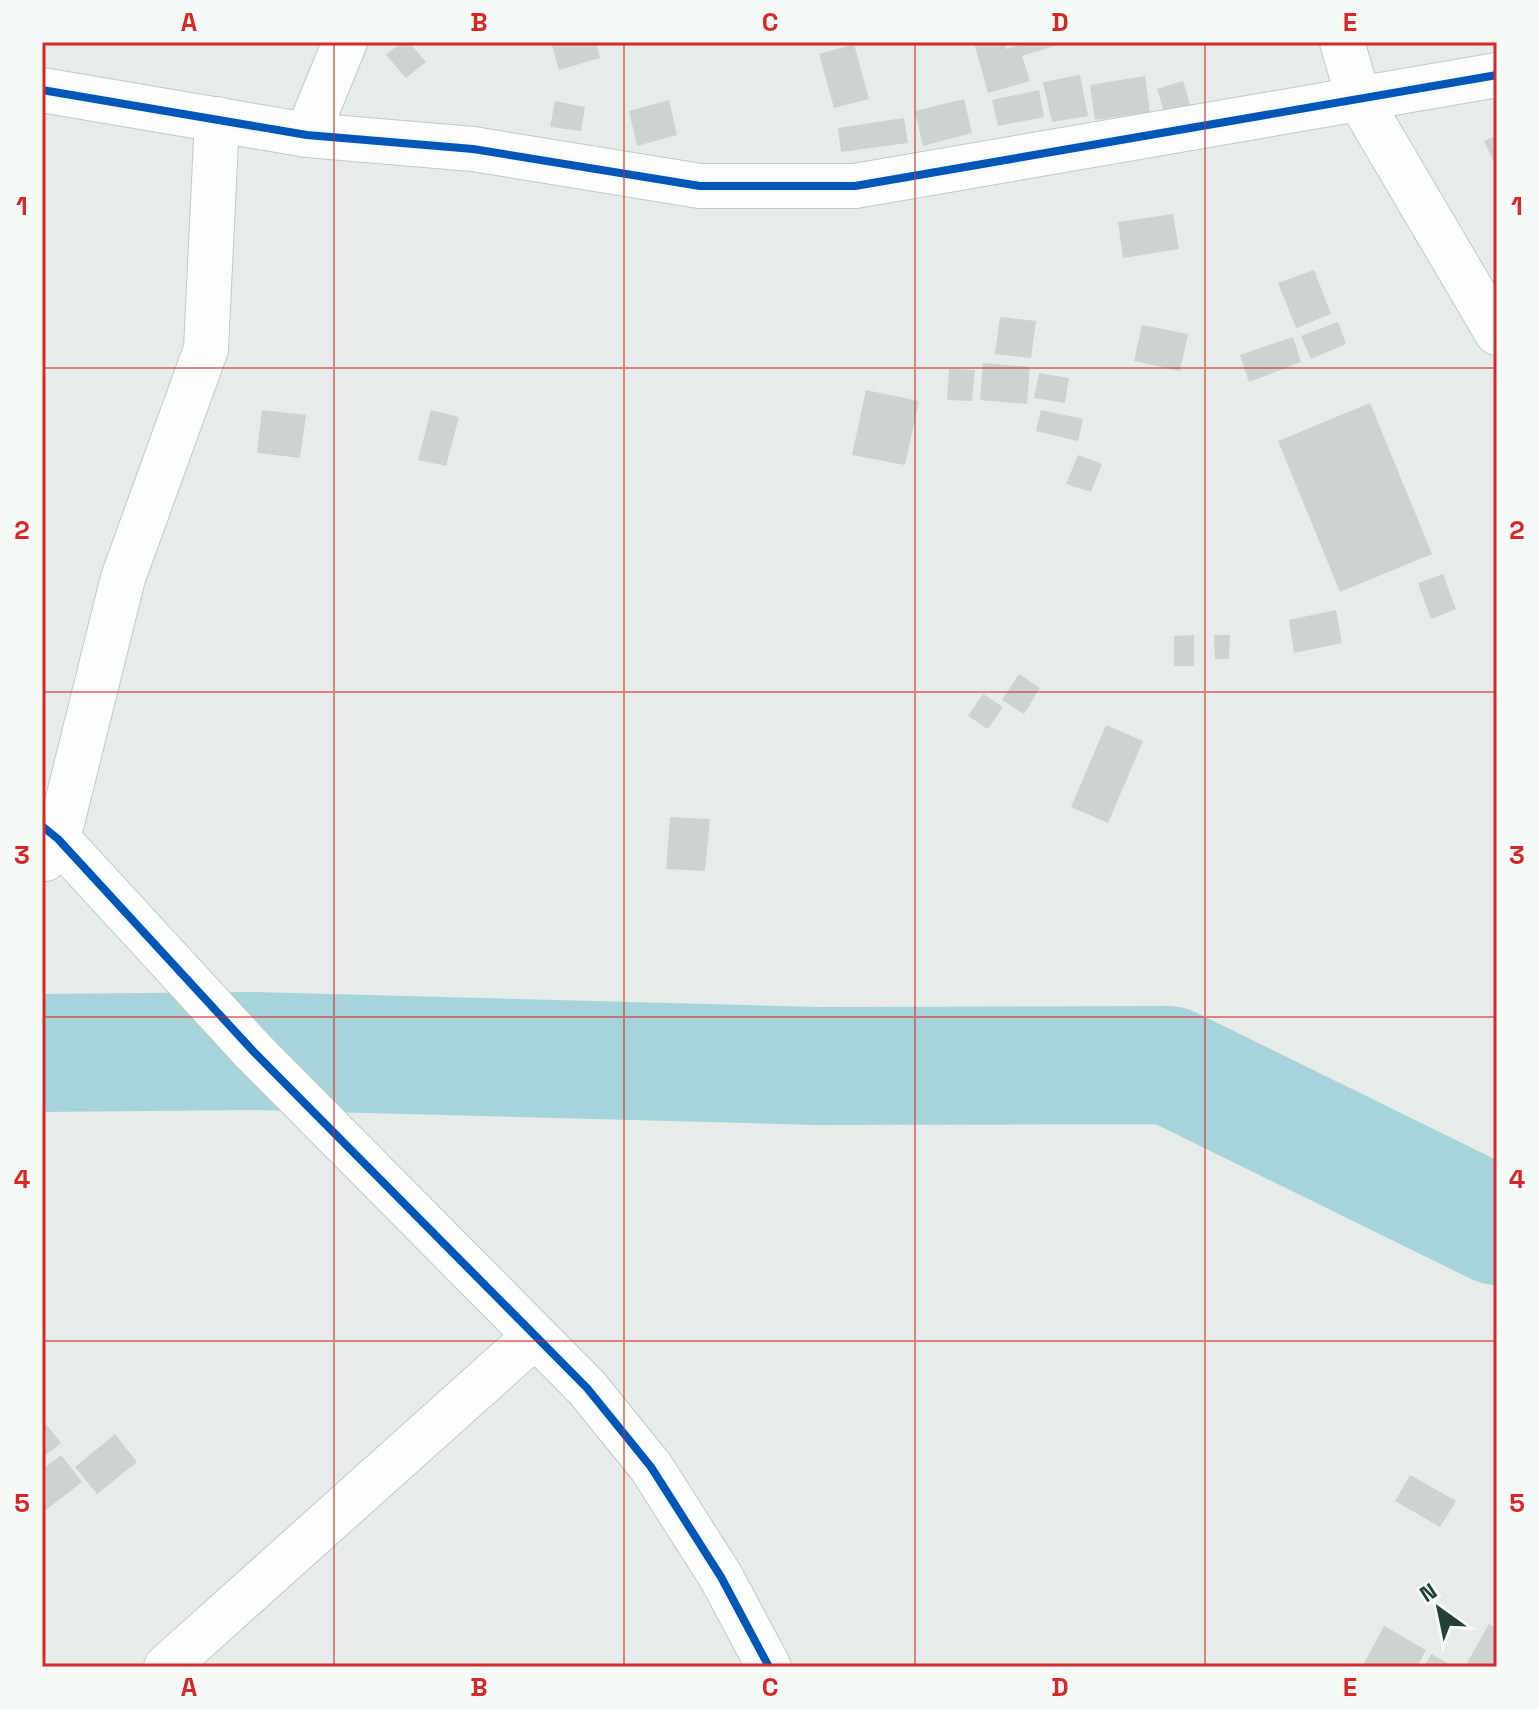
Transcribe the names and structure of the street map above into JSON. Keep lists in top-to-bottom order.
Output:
{
  "north": "top left",
  "grid": {
    "columns": [
      "A",
      "B",
      "C",
      "D",
      "E"
    ],
    "rows": [
      "1",
      "2",
      "3",
      "4",
      "5"
    ]
  }
}
